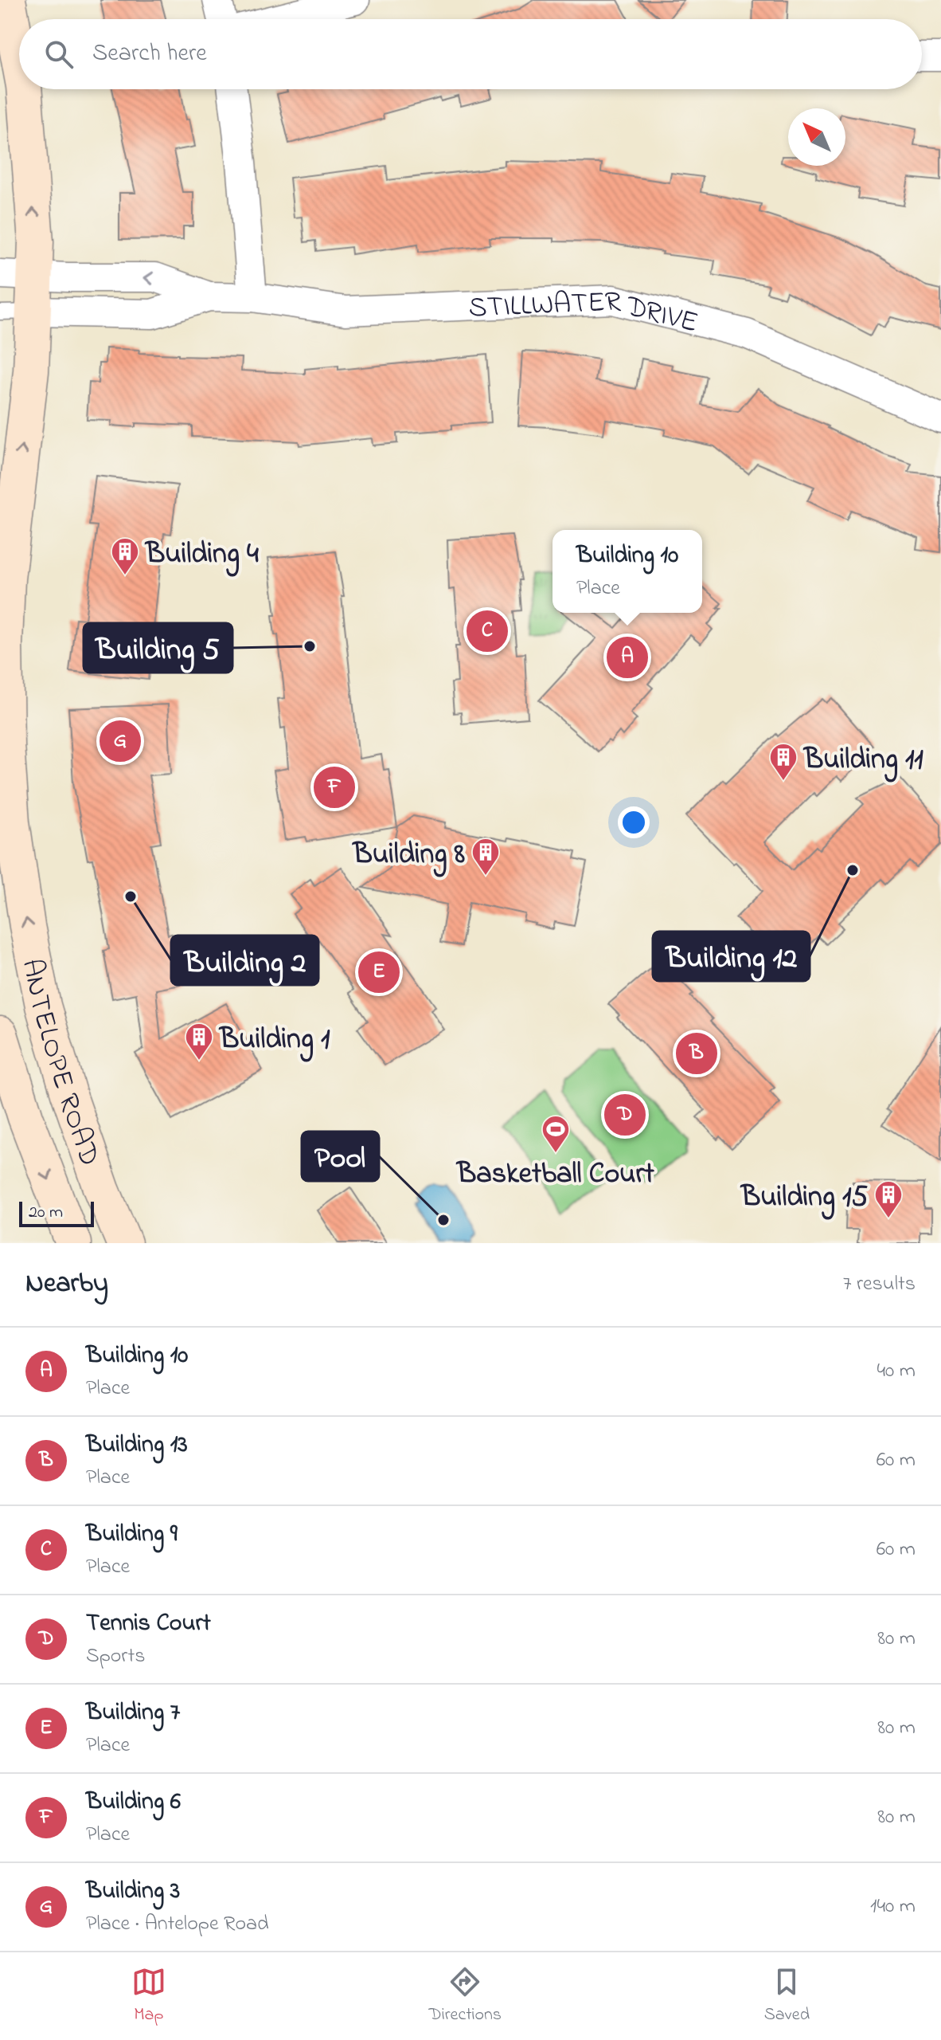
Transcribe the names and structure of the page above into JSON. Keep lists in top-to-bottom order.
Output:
{
  "streets": {
    "main road": ["ANTELOPE ROAD"],
    "street": ["STILLWATER DRIVE"]
  },
  "crossings": [
    ["STILLWATER DRIVE", "ANTELOPE ROAD"]
  ],
  "places": {
    "building": [
      "Building 4",
      "Building 11",
      "Building 8",
      "Building 1",
      "Building 15"
    ],
    "other": [
      "Building 5",
      "Building 12",
      "Building 2",
      "Pool"
    ],
    "sports": ["Basketball Court"]
  },
  "scale_bar": "20 m",
  "north": "top left",
  "page": {
    "search": "Search here",
    "popup": ["Building 10", "Place"],
    "pins": [
      "C",
      "A",
      "G",
      "F",
      "E",
      "B",
      "D"
    ],
    "scale": "20 m",
    "heading": ["Nearby", "7 results"],
    "list": [
      {
        "mark": "A",
        "name": "Building 10",
        "note": "Place",
        "value": "40 m"
      },
      {
        "mark": "B",
        "name": "Building 13",
        "note": "Place",
        "value": "60 m"
      },
      {
        "mark": "C",
        "name": "Building 9",
        "note": "Place",
        "value": "60 m"
      },
      {
        "mark": "D",
        "name": "Tennis Court",
        "note": "Sports",
        "value": "80 m"
      },
      {
        "mark": "E",
        "name": "Building 7",
        "note": "Place",
        "value": "80 m"
      },
      {
        "mark": "F",
        "name": "Building 6",
        "note": "Place",
        "value": "80 m"
      },
      {
        "mark": "G",
        "name": "Building 3",
        "note": "Place · Antelope Road",
        "value": "140 m"
      }
    ],
    "nav": ["Map", "Directions", "Saved"]
  }
}
